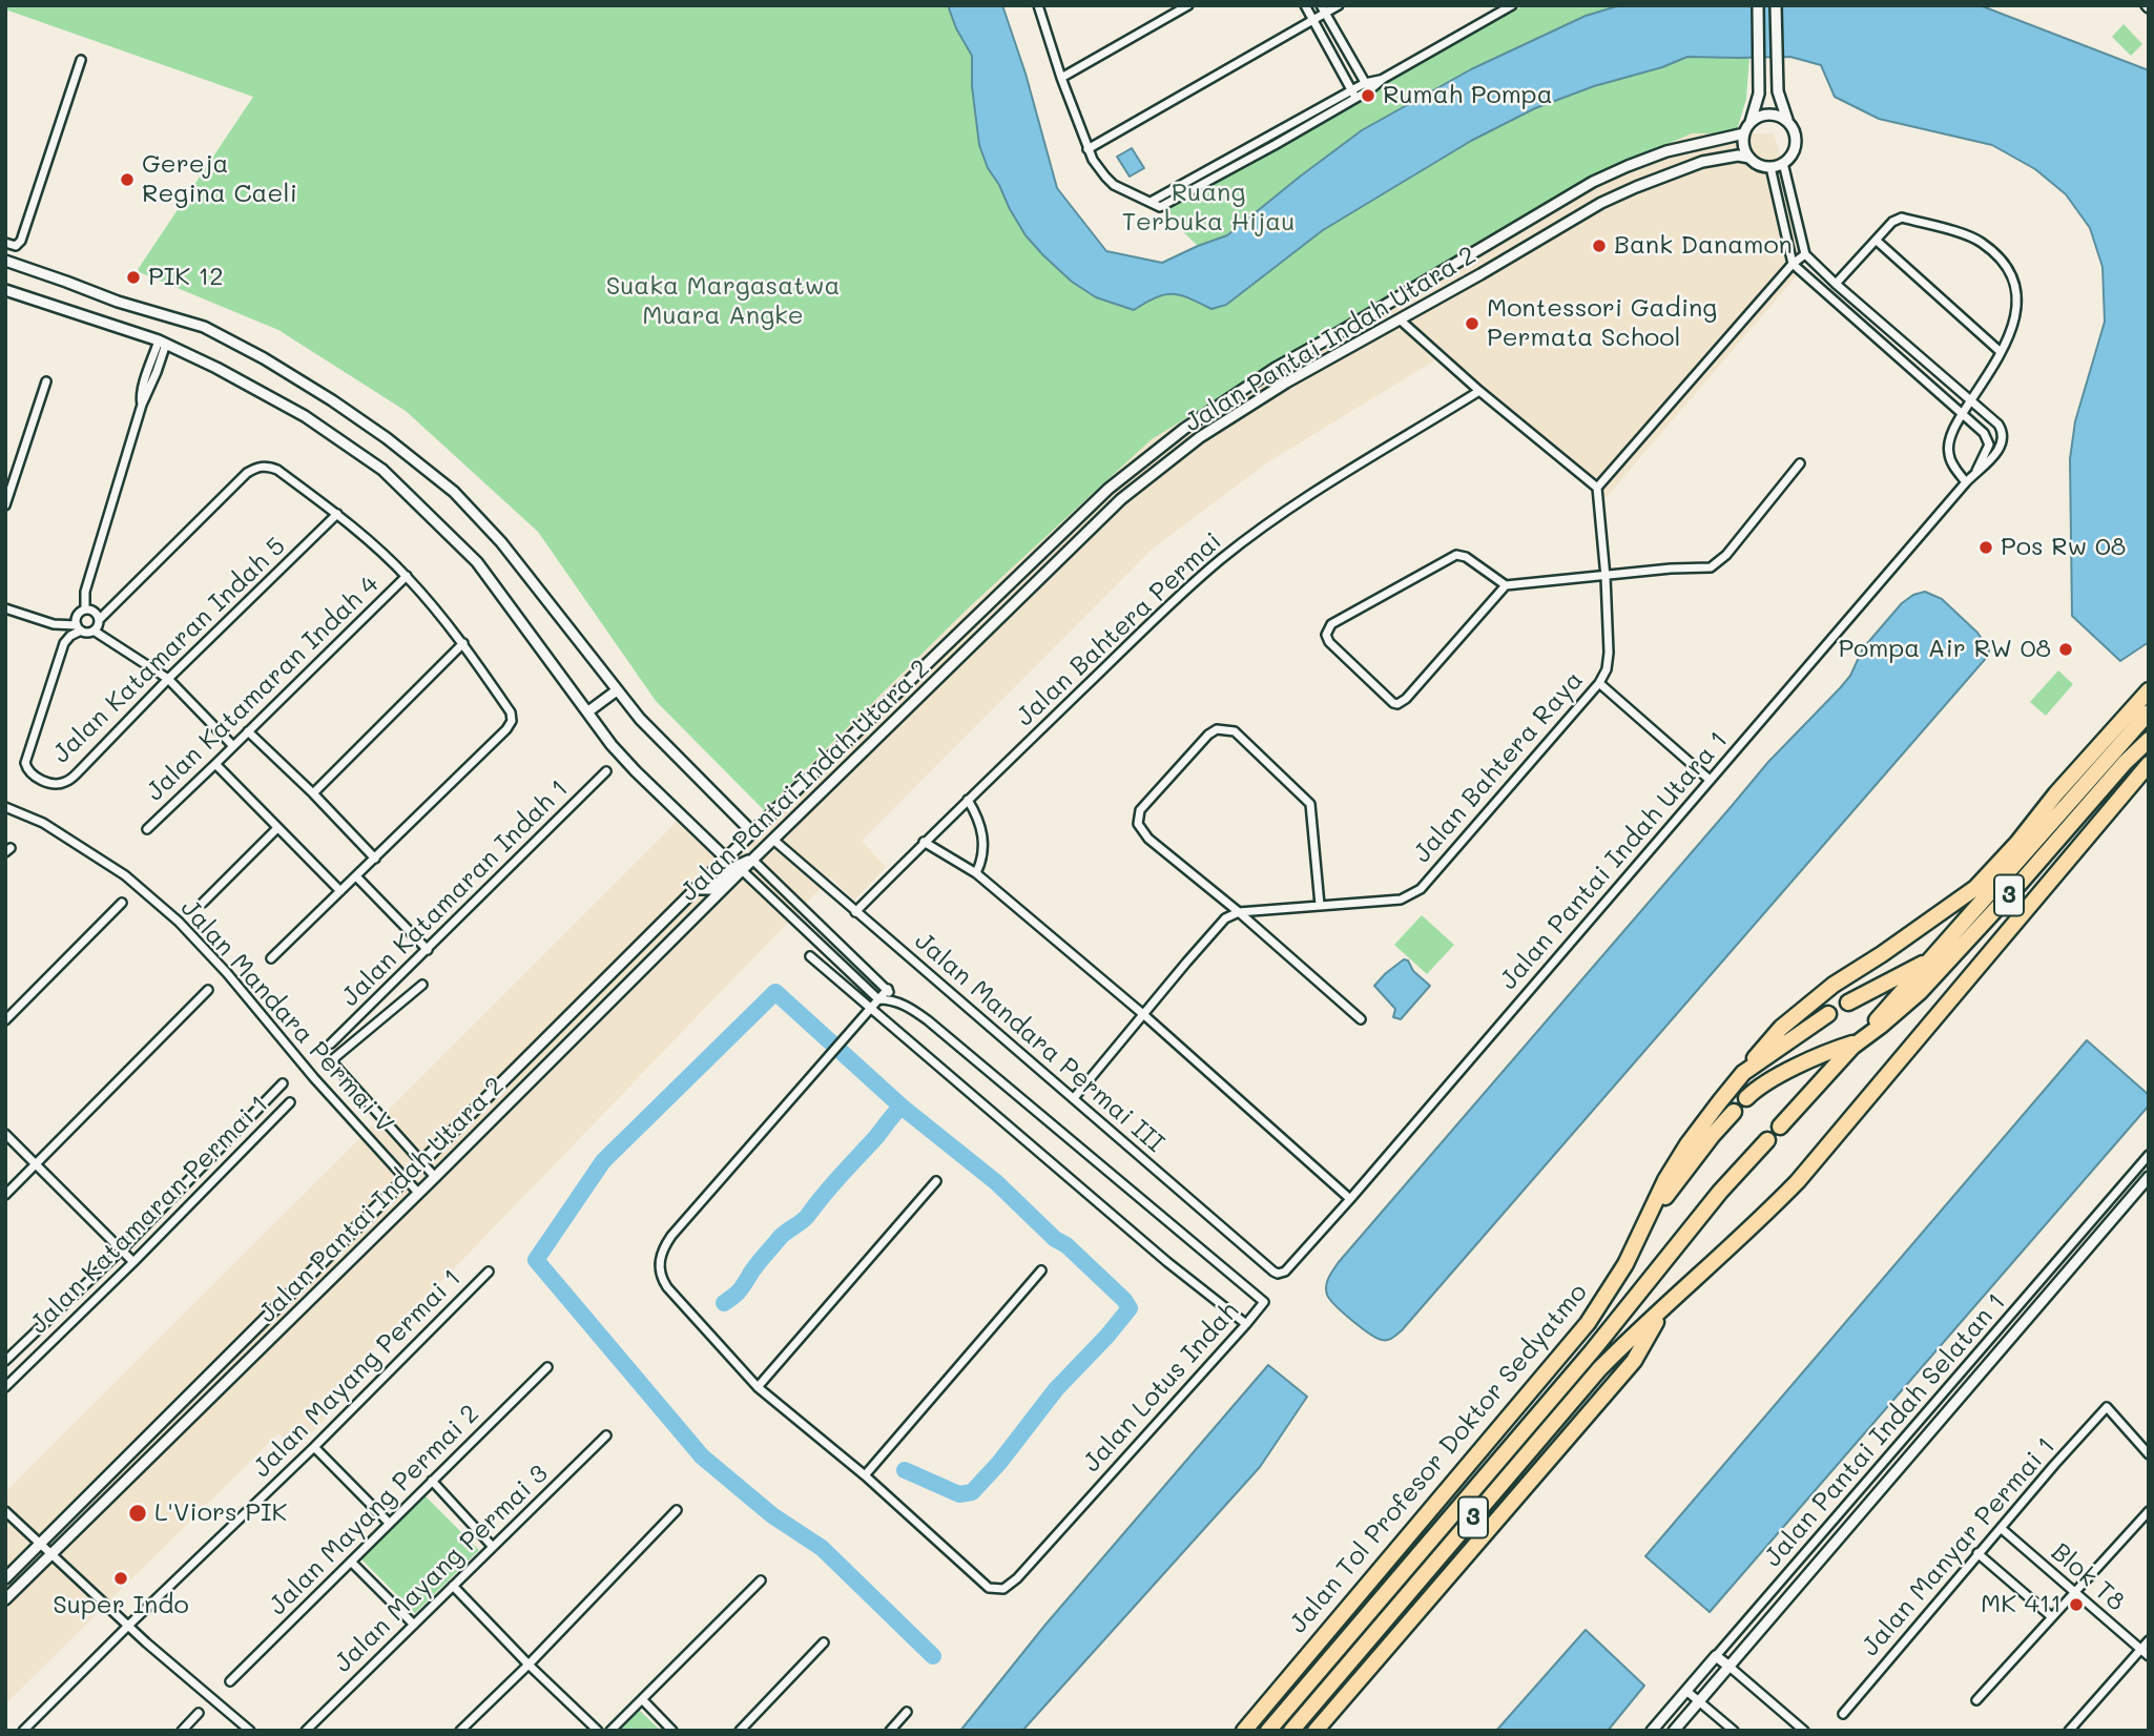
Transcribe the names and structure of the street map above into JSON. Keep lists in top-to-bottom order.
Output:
{
  "streets": {
    "highway": ["3", "Jalan Tol Profesor Doktor Sedyatmo"],
    "street": [
      "Jalan Pantai Indah Utara 2",
      "Jalan Bahtera Permai",
      "Jalan Katamaran Indah 5",
      "Jalan Katamaran Indah 4",
      "Jalan Bahtera Raya",
      "Jalan Pantai Indah Utara 1",
      "Jalan Katamaran Indah 1",
      "Jalan Mandara Permai V",
      "Jalan Mandara Permai III",
      "Jalan Katamaran Permai 1",
      "Jalan Mayang Permai 1",
      "Jalan Lotus Indah",
      "Jalan Pantai Indah Selatan 1",
      "Jalan Mayang Permai 2",
      "Jalan Manyar Permai 1",
      "Jalan Mayang Permai 3",
      "Blok T8"
    ]
  },
  "crossings": [
    ["Jalan Pantai Indah Utara 2", "Jalan Katamaran Indah 1"],
    ["Jalan Pantai Indah Utara 2", "Jalan Mandara Permai V"],
    ["Jalan Pantai Indah Utara 2", "Jalan Mandara Permai III"],
    ["Jalan Bahtera Permai", "Jalan Mandara Permai III"],
    ["Jalan Pantai Indah Utara 1", "Jalan Mandara Permai III"],
    ["Jalan Manyar Permai 1", "Blok T8"]
  ],
  "parks": ["Ruang Terbuka Hijau", "Suaka Margasatwa Muara Angke"],
  "places": [
    "Rumah Pompa",
    "Gereja Regina Caeli",
    "Bank Danamon",
    "PIK 12",
    "Montessori Gading Permata School",
    "Pos Rw 08",
    "Pompa Air RW 08",
    "L'Viors PIK",
    "Super Indo",
    "MK 411"
  ]
}
